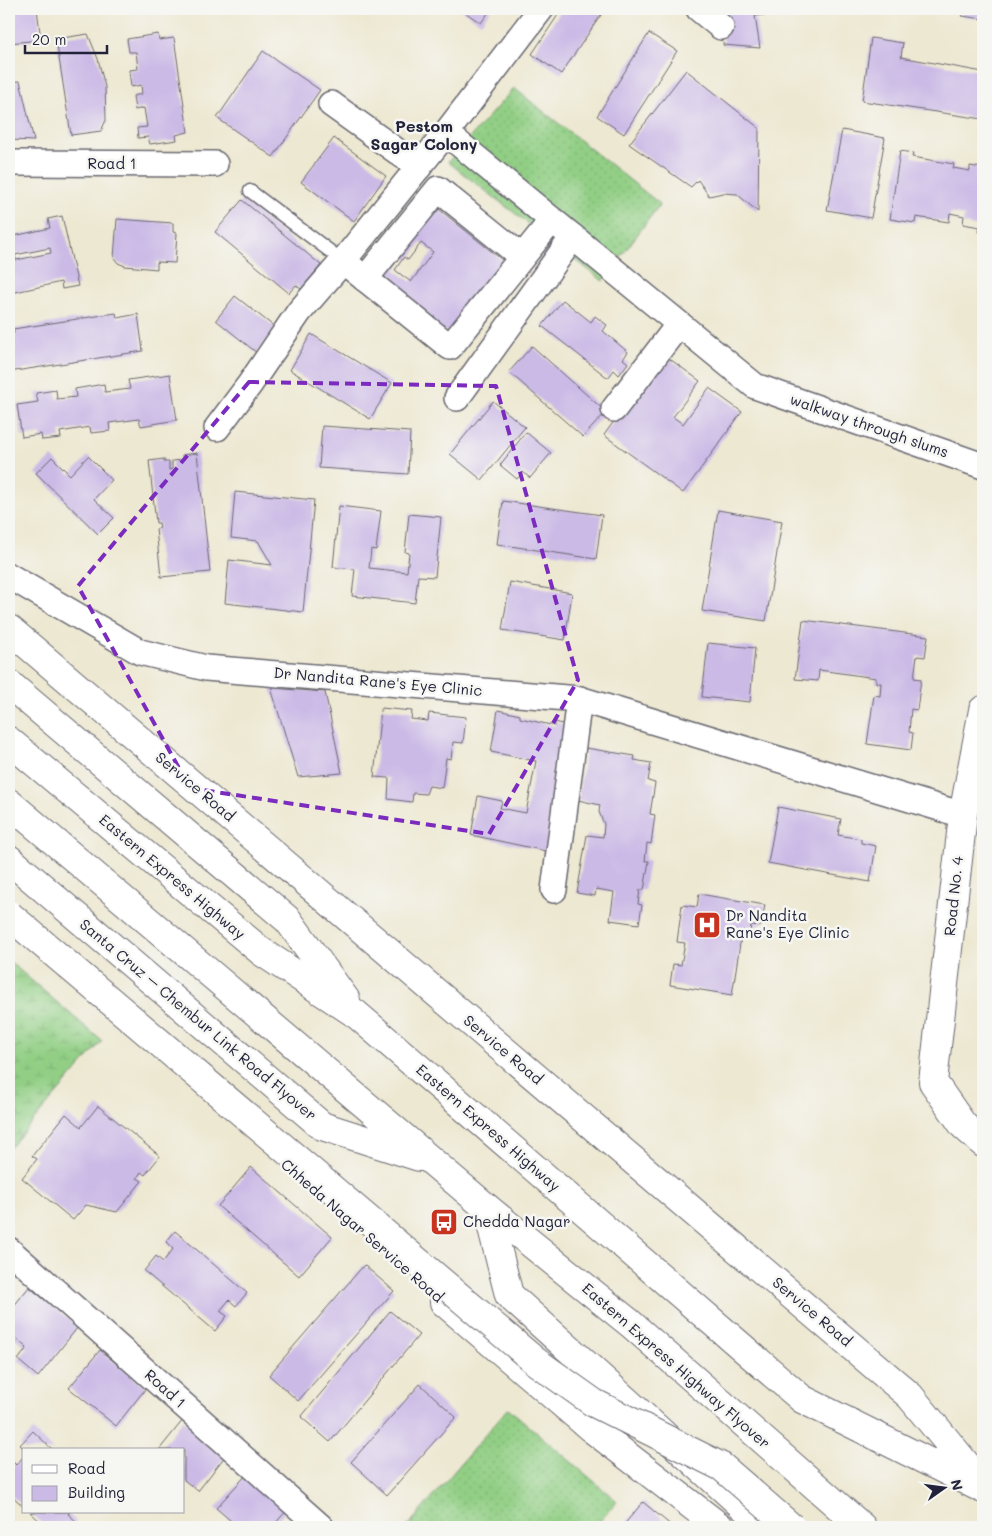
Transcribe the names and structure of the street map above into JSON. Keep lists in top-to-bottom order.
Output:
{
  "streets": {
    "main road": [
      "Service Road",
      "Eastern Express Highway",
      "Road No. 4",
      "Santa Cruz – Chembur Link Road Flyover",
      "Chheda Nagar Service Road",
      "Eastern Express Highway Flyover"
    ],
    "street": ["Road 1", "walkway through slums", "Dr Nandita Rane's Eye Clinic"]
  },
  "crossings": [
    ["Dr Nandita Rane's Eye Clinic", "Road No. 4"]
  ],
  "districts": ["Pestom Sagar Colony"],
  "places": {
    "hospital": ["Dr Nandita Rane's Eye Clinic"],
    "bus stop": ["Chedda Nagar"]
  },
  "legend": ["Road", "Building"],
  "scale_bar": "20 m",
  "north": "right"
}
